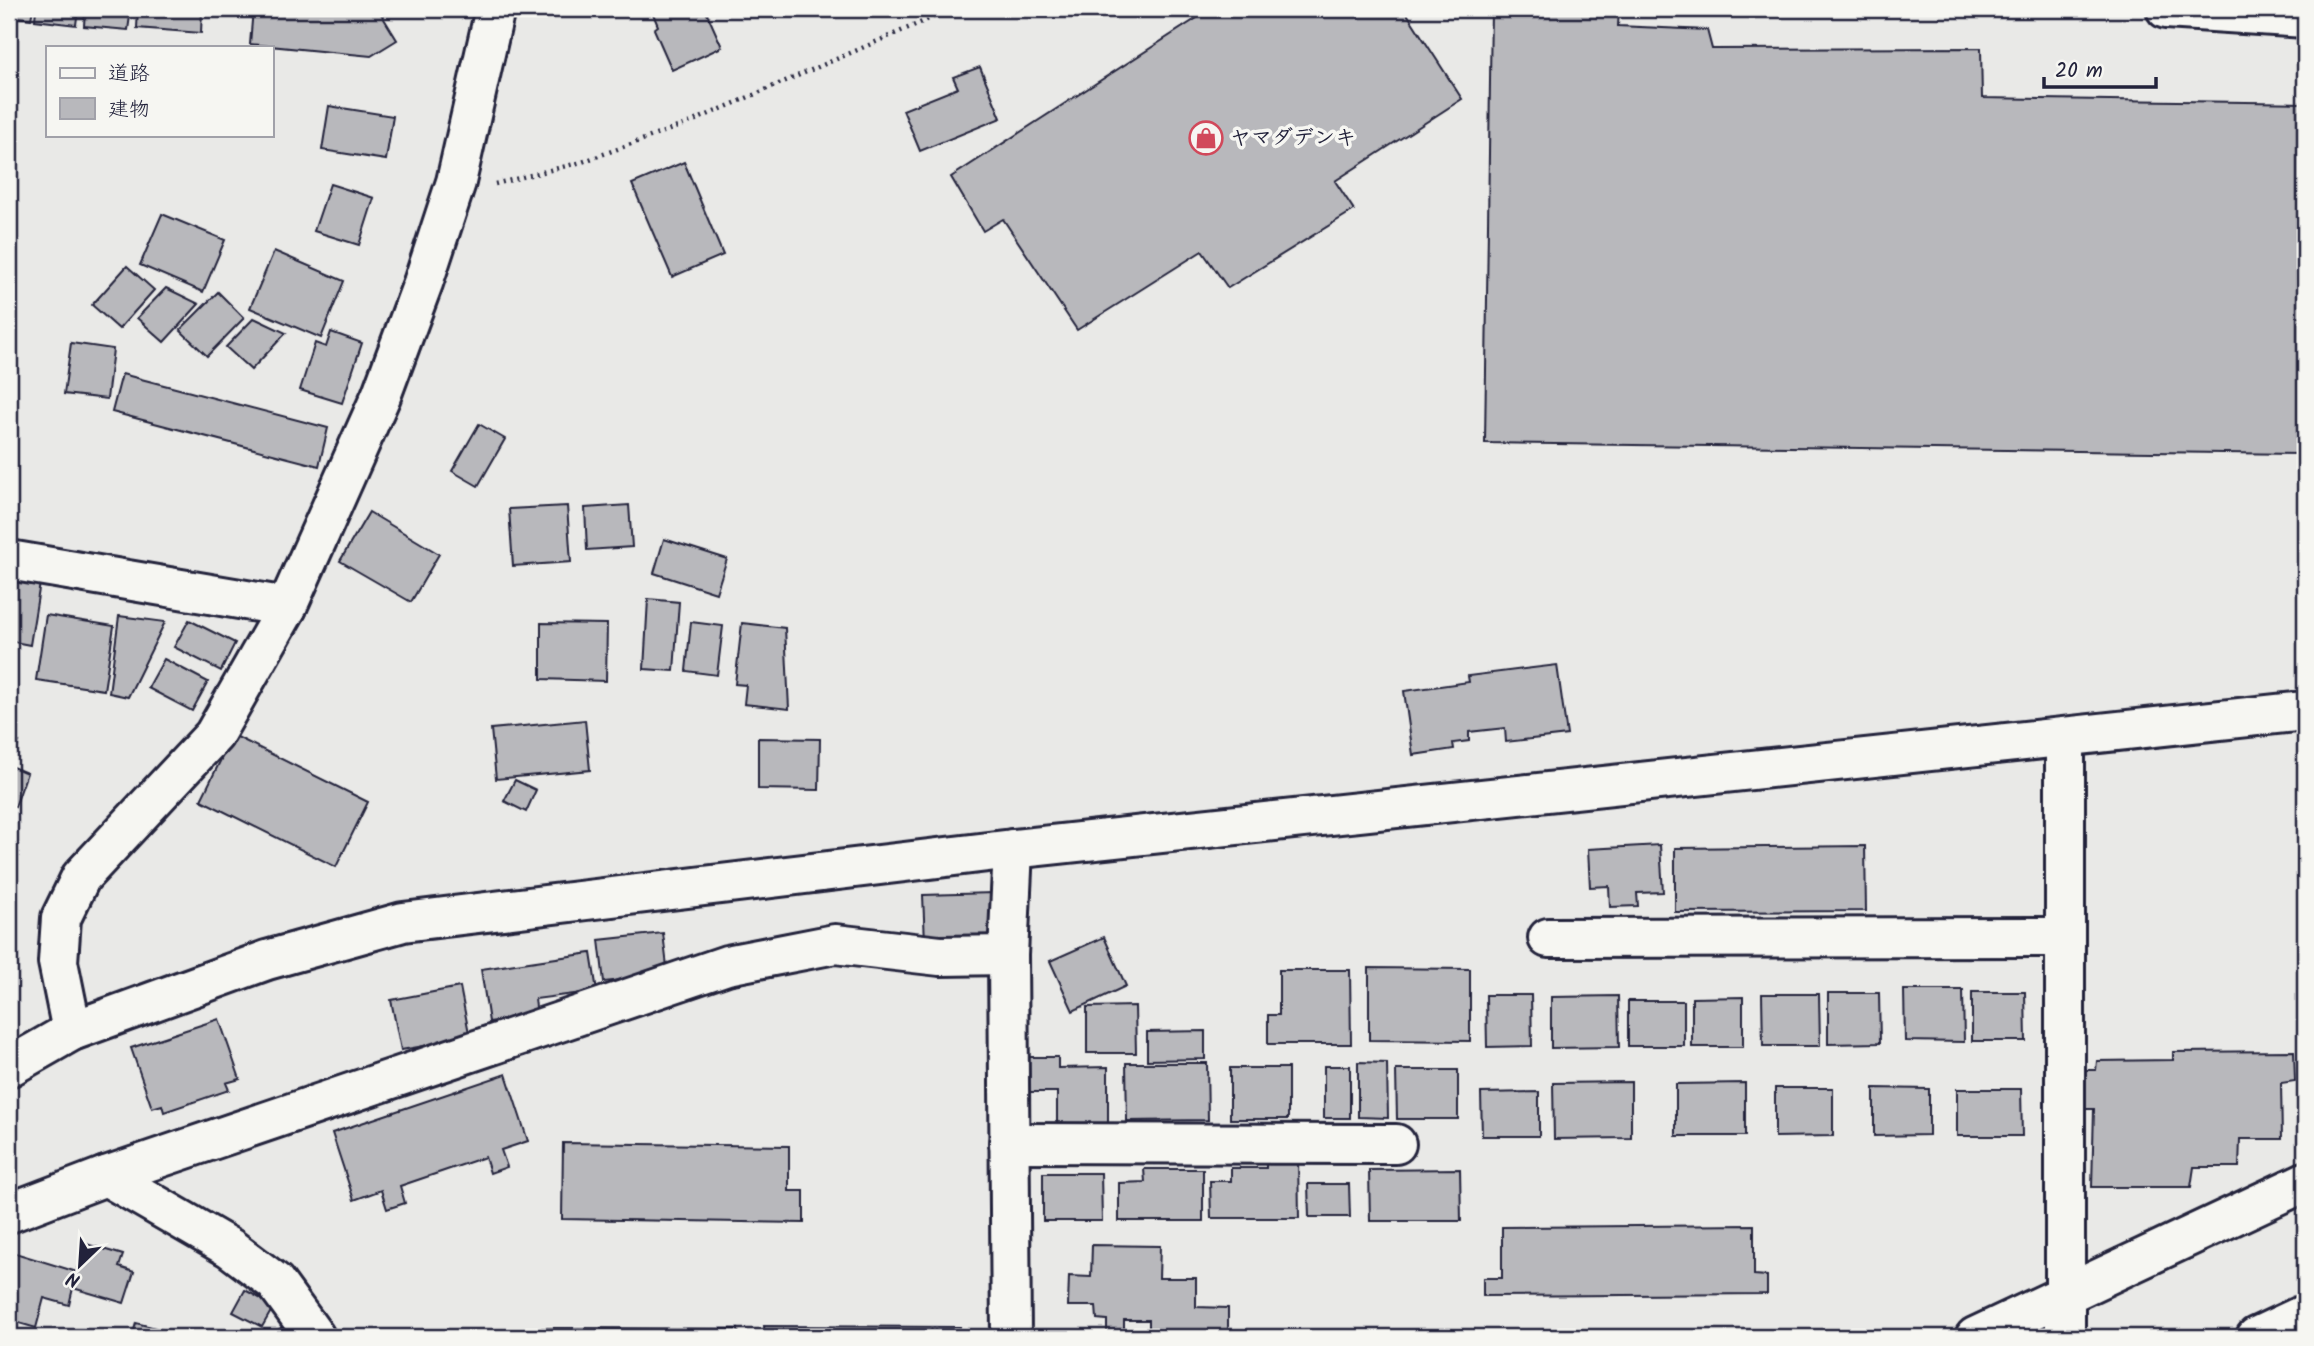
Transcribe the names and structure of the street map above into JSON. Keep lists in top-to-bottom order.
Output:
{
  "places": {
    "shop": ["ヤマダデンキ"]
  },
  "legend": ["道路", "建物"],
  "scale_bar": "20 m",
  "north": "bottom left"
}
